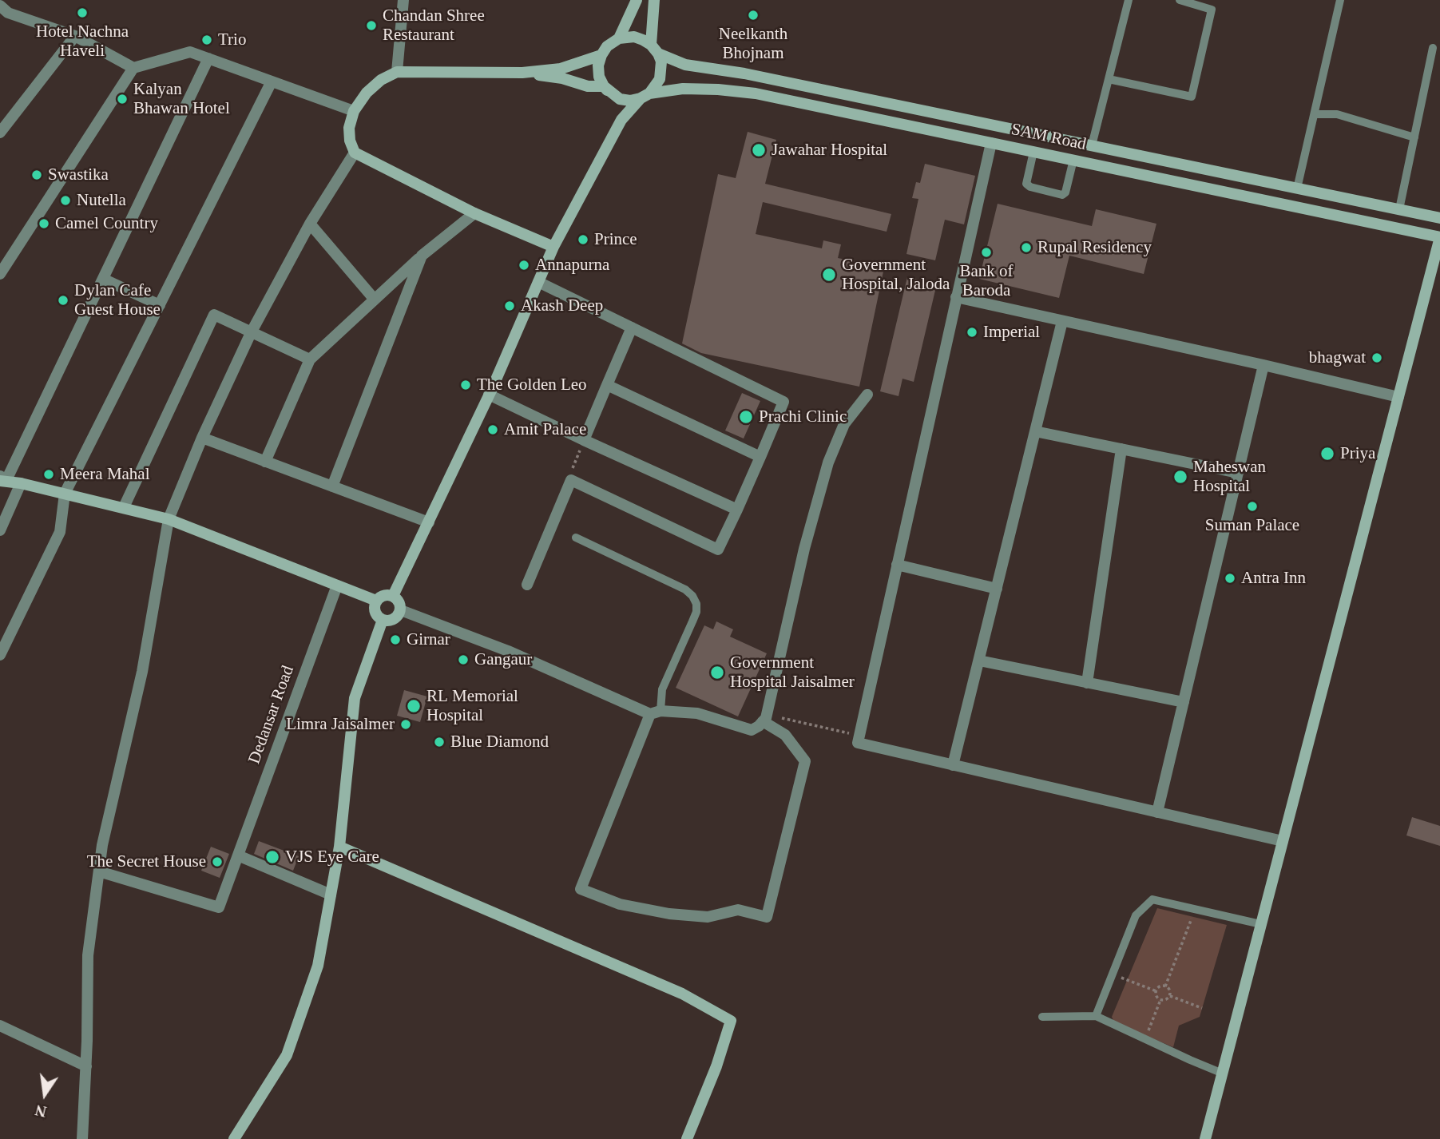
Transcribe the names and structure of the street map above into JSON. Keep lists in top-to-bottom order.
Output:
{
  "streets": {
    "main road": ["SAM Road"],
    "street": ["Dedansar Road"]
  },
  "places": [
    "Hotel Nachna Haveli",
    "Neelkanth Bhojnam",
    "Chandan Shree Restaurant",
    "Trio",
    "Kalyan Bhawan Hotel",
    "Jawahar Hospital",
    "Swastika",
    "Nutella",
    "Camel Country",
    "Prince",
    "Rupal Residency",
    "Bank of Baroda",
    "Annapurna",
    "Government Hospital, Jaloda",
    "Dylan Cafe Guest House",
    "Akash Deep",
    "Imperial",
    "bhagwat",
    "The Golden Leo",
    "Prachi Clinic",
    "Amit Palace",
    "Priya",
    "Meera Mahal",
    "Maheswan Hospital",
    "Suman Palace",
    "Antra Inn",
    "Girnar",
    "Gangaur",
    "Government Hospital Jaisalmer",
    "RL Memorial Hospital",
    "Limra Jaisalmer",
    "Blue Diamond",
    "VJS Eye Care",
    "The Secret House"
  ],
  "north": "bottom"
}
